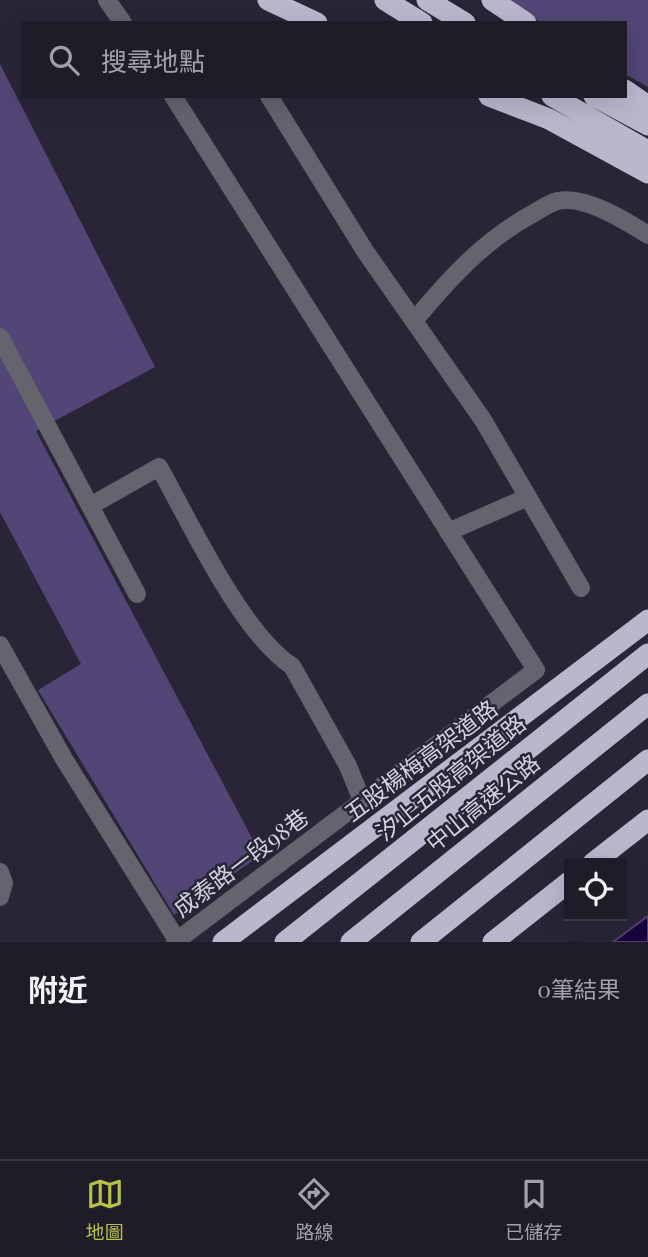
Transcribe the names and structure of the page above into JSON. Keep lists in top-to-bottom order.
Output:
{
  "streets": {
    "highway": ["五股楊梅高架道路", "汐止五股高架道路", "中山高速公路"],
    "street": ["成泰路一段98巷"]
  },
  "page": {
    "search": "搜尋地點",
    "heading": ["附近", "0筆結果"],
    "nav": ["地圖", "路線", "已儲存"]
  }
}
